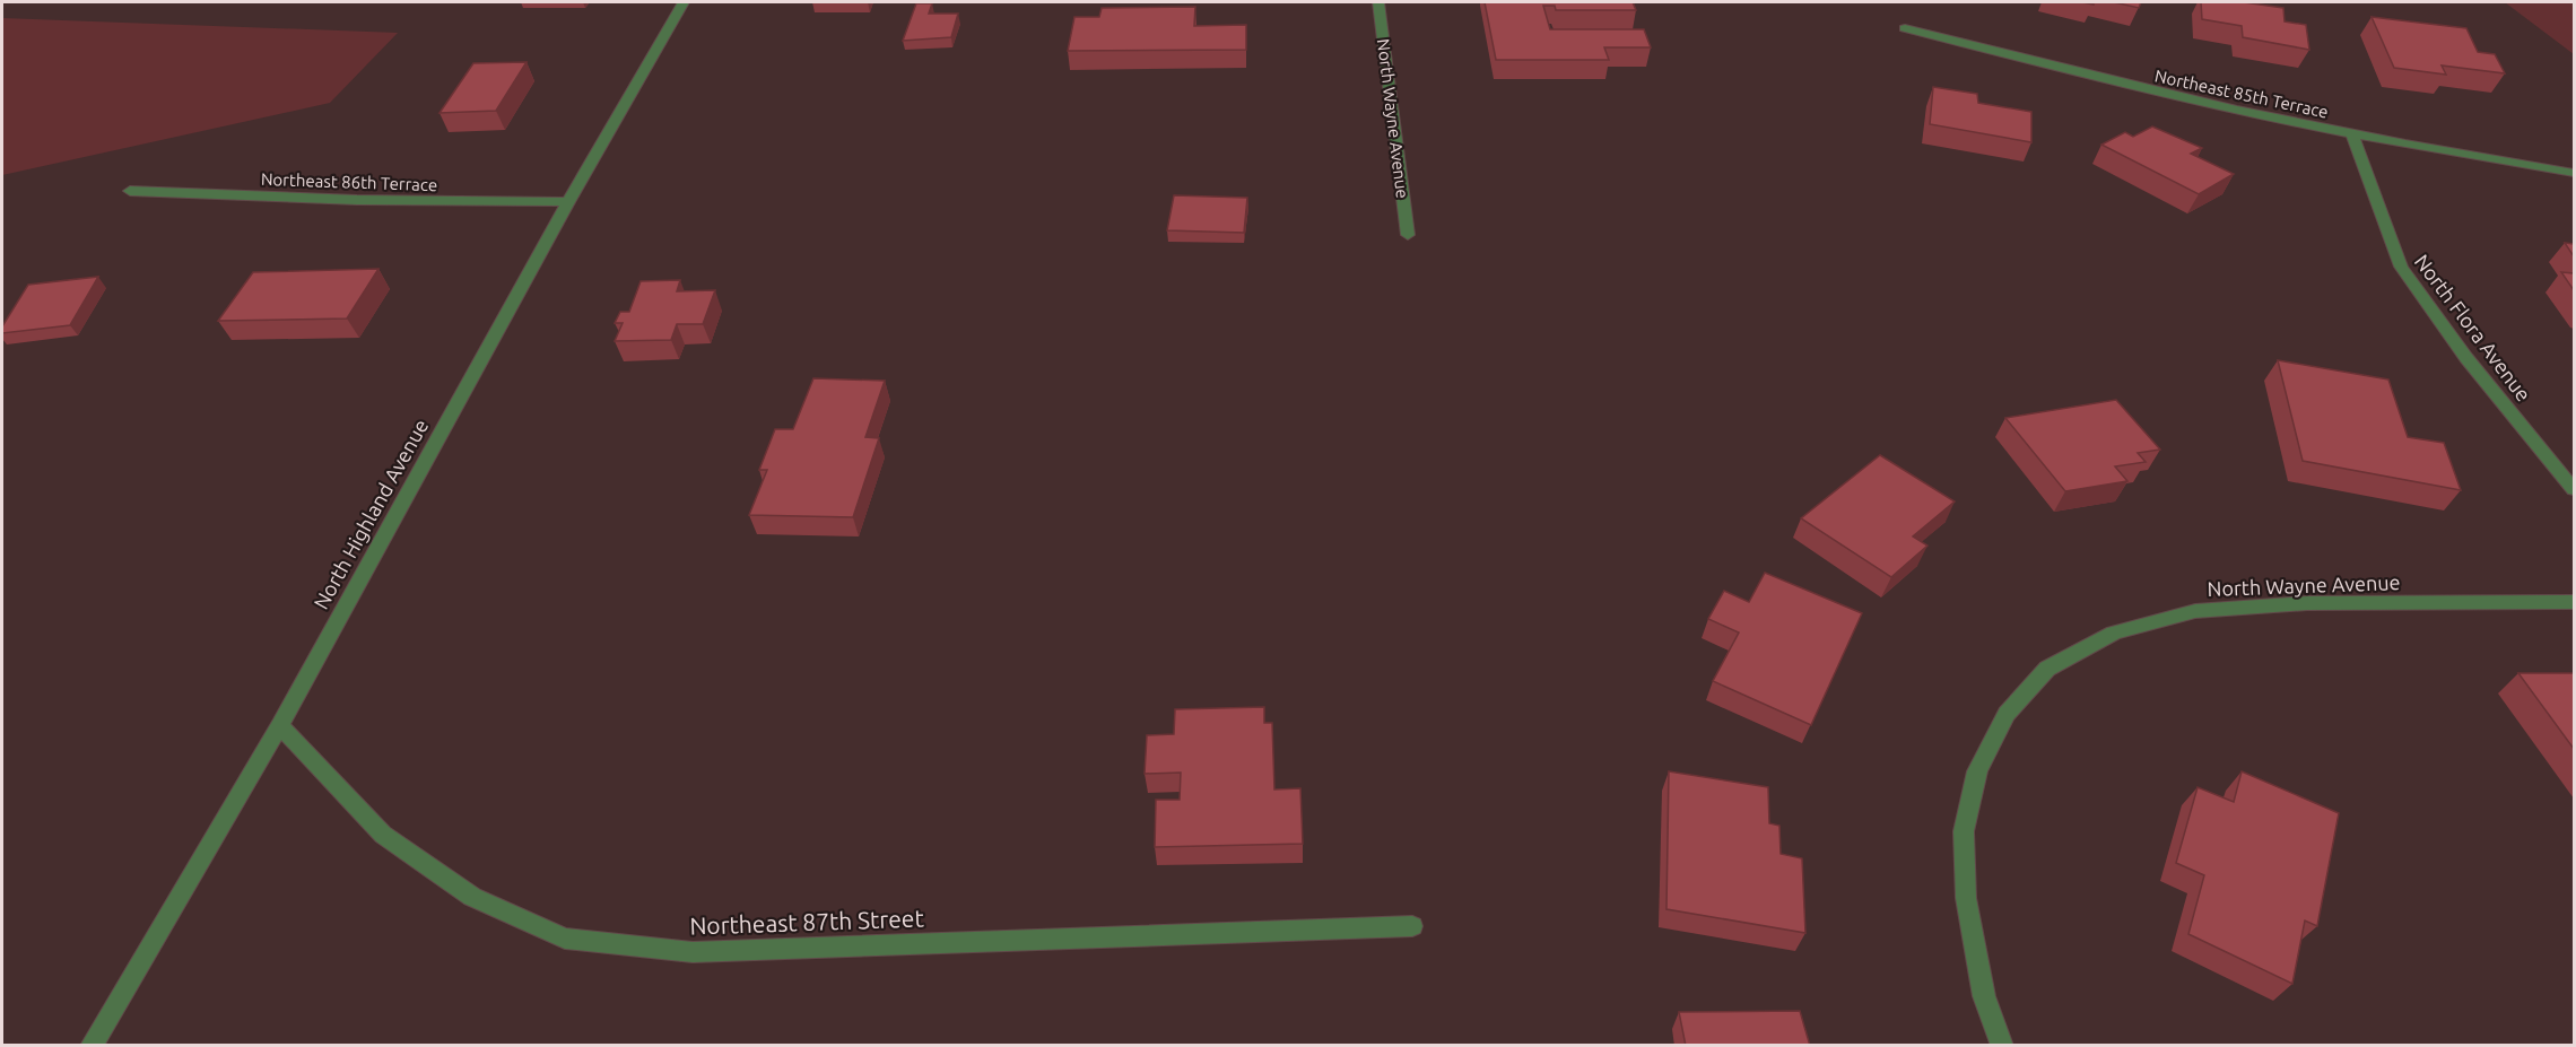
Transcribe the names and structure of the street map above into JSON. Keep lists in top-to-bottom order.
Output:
{
  "streets": {
    "street": [
      "Northeast 85th Terrace",
      "North Wayne Avenue",
      "Northeast 86th Terrace",
      "North Flora Avenue",
      "North Highland Avenue",
      "Northeast 87th Street"
    ]
  },
  "crossings": [
    ["Northeast 85th Terrace", "North Flora Avenue"],
    ["Northeast 86th Terrace", "North Highland Avenue"],
    ["North Highland Avenue", "Northeast 87th Street"]
  ]
}
